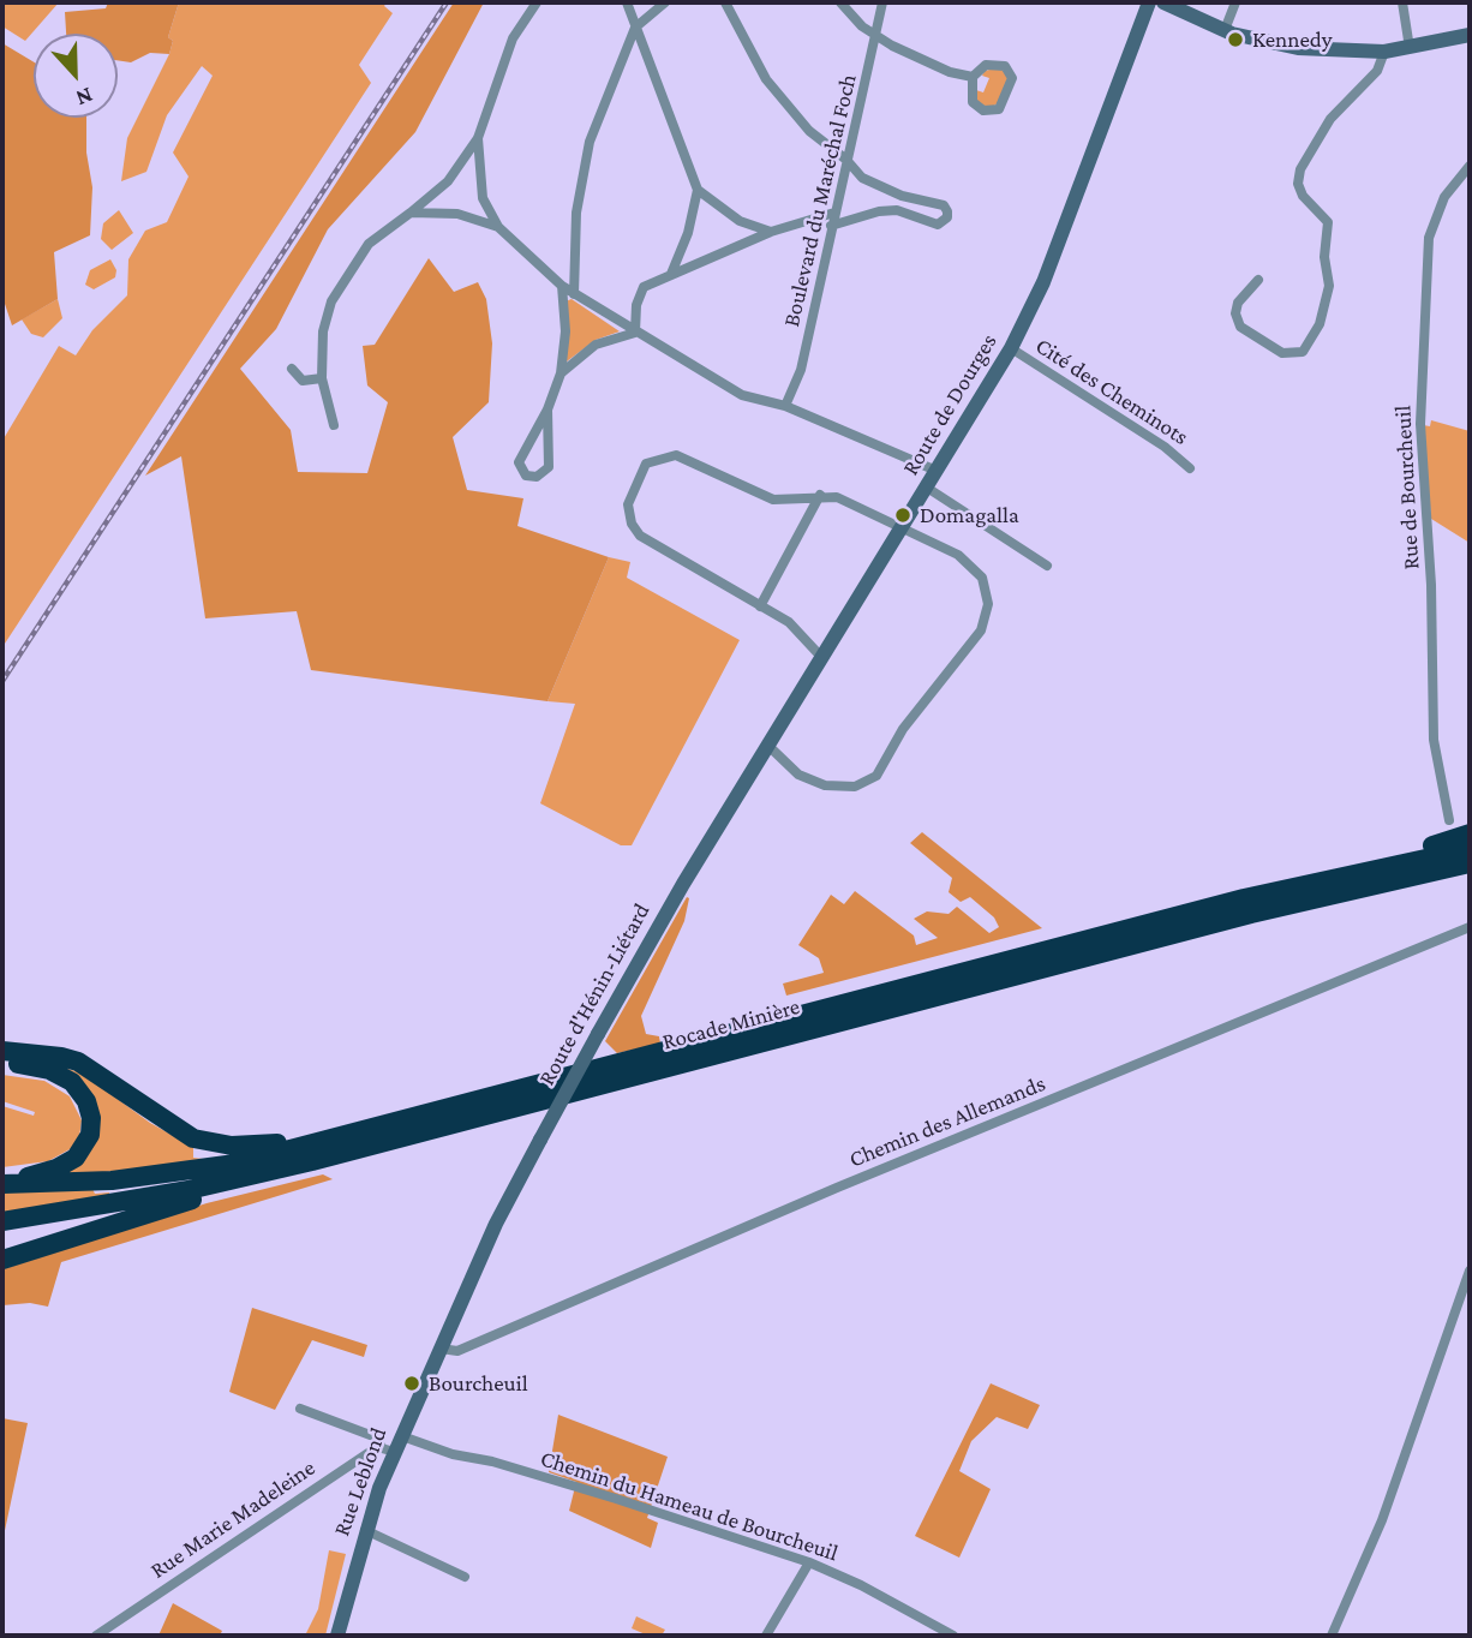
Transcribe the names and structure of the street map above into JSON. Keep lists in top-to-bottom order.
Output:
{
  "streets": {
    "highway": ["Rocade Minière"],
    "main road": ["Route de Dourges", "Route d'Hénin-Liétard", "Rue Leblond"],
    "street": [
      "Boulevard du Maréchal Foch",
      "Cité des Cheminots",
      "Rue de Bourcheuil",
      "Chemin des Allemands",
      "Chemin du Hameau de Bourcheuil",
      "Rue Marie Madeleine"
    ]
  },
  "crossings": [
    ["Cité des Cheminots", "Route de Dourges"],
    ["Route de Dourges", "Route d'Hénin-Liétard"],
    ["Route d'Hénin-Liétard", "Chemin des Allemands"],
    ["Route d'Hénin-Liétard", "Rue Leblond"],
    ["Chemin des Allemands", "Rue Leblond"],
    ["Rue Leblond", "Chemin du Hameau de Bourcheuil"],
    ["Rue Leblond", "Rue Marie Madeleine"]
  ],
  "places": ["Kennedy", "Domagalla", "Bourcheuil"],
  "north": "bottom"
}
